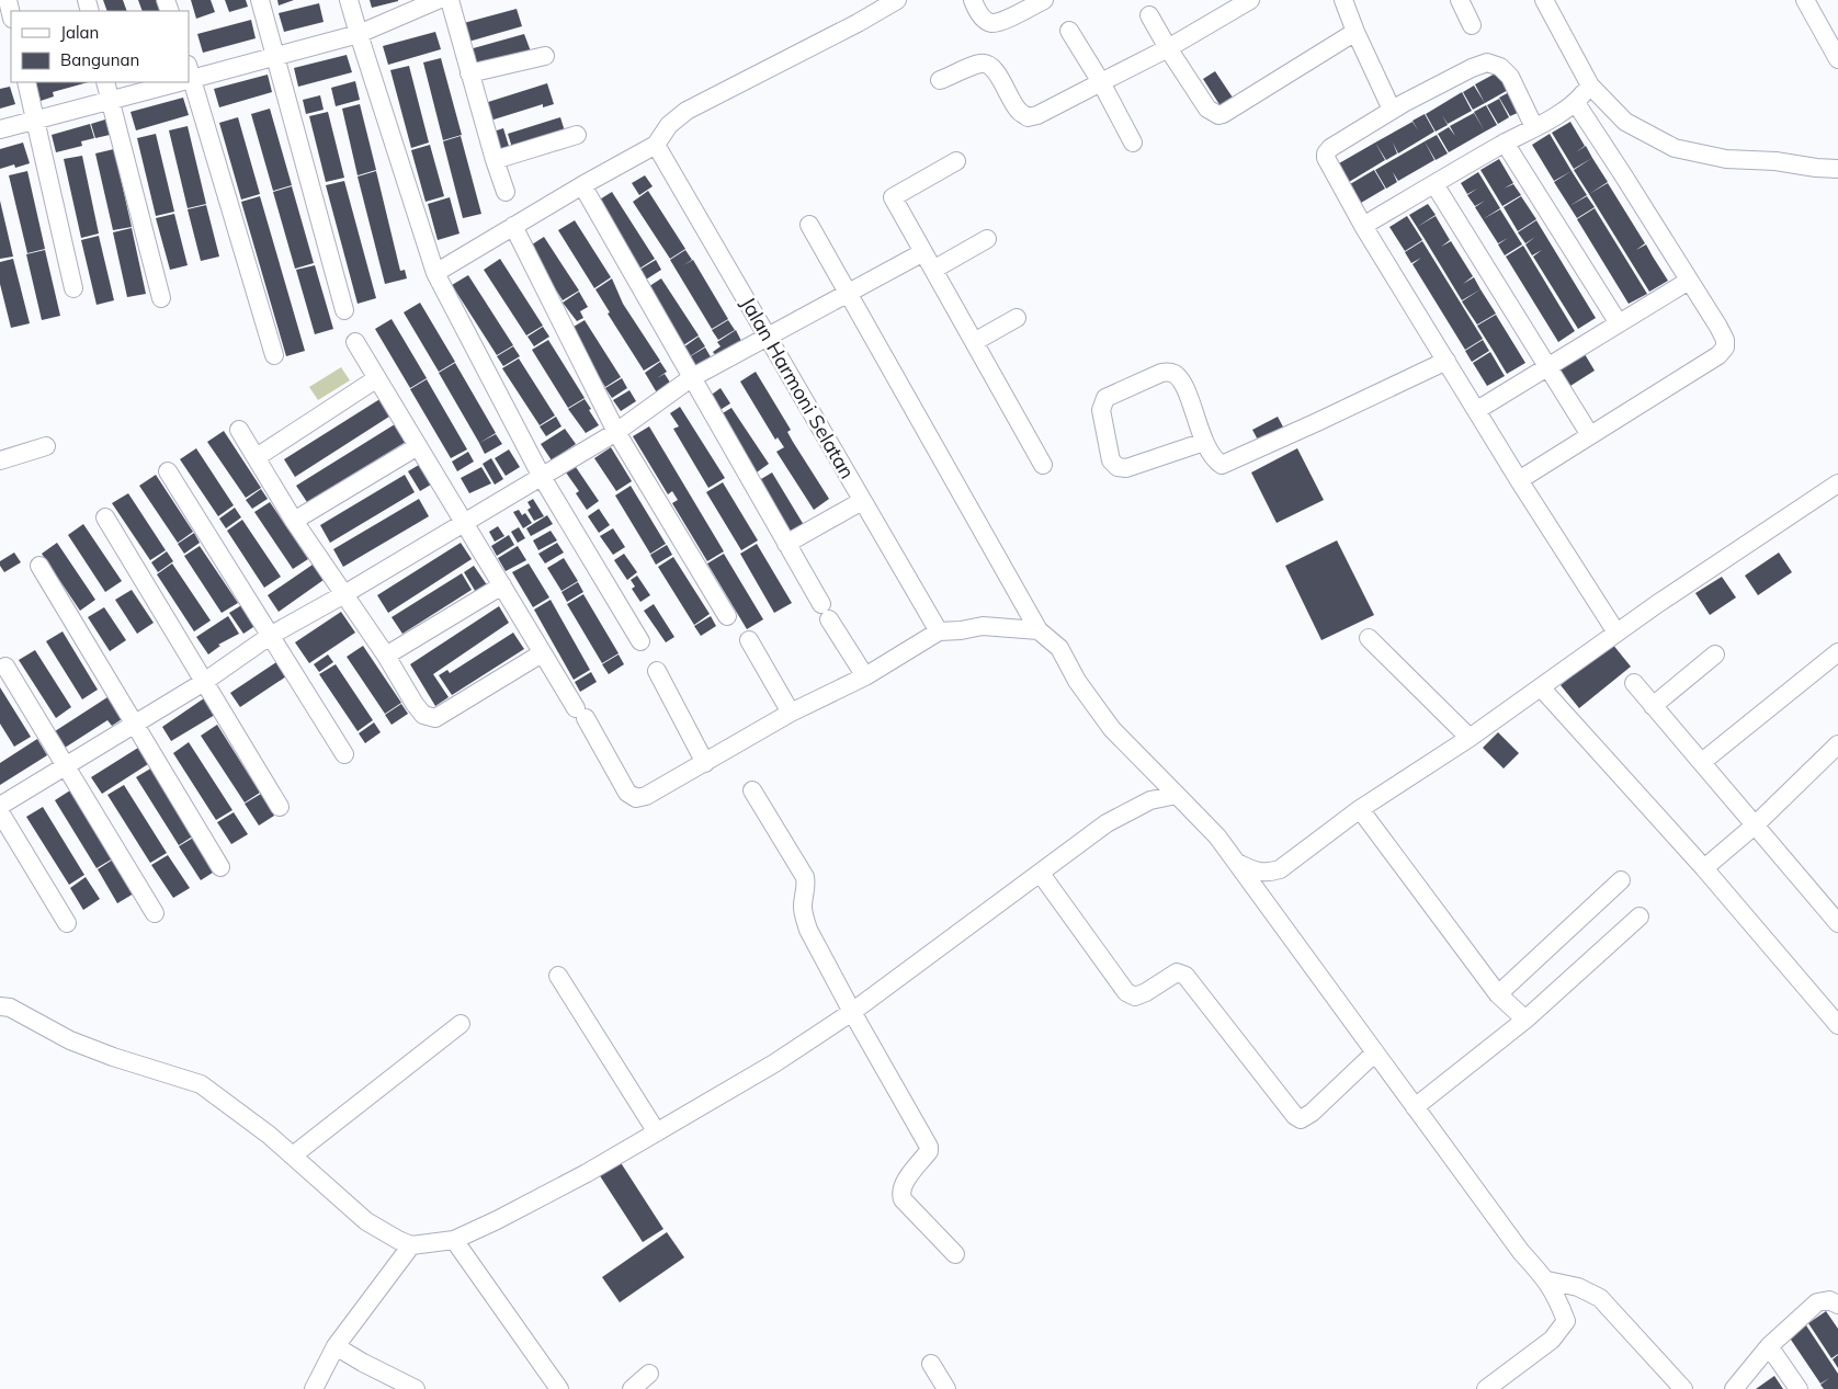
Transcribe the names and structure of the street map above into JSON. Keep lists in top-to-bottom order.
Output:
{
  "streets": {
    "street": ["Jalan Harmoni Selatan"]
  },
  "legend": ["Jalan", "Bangunan"]
}
